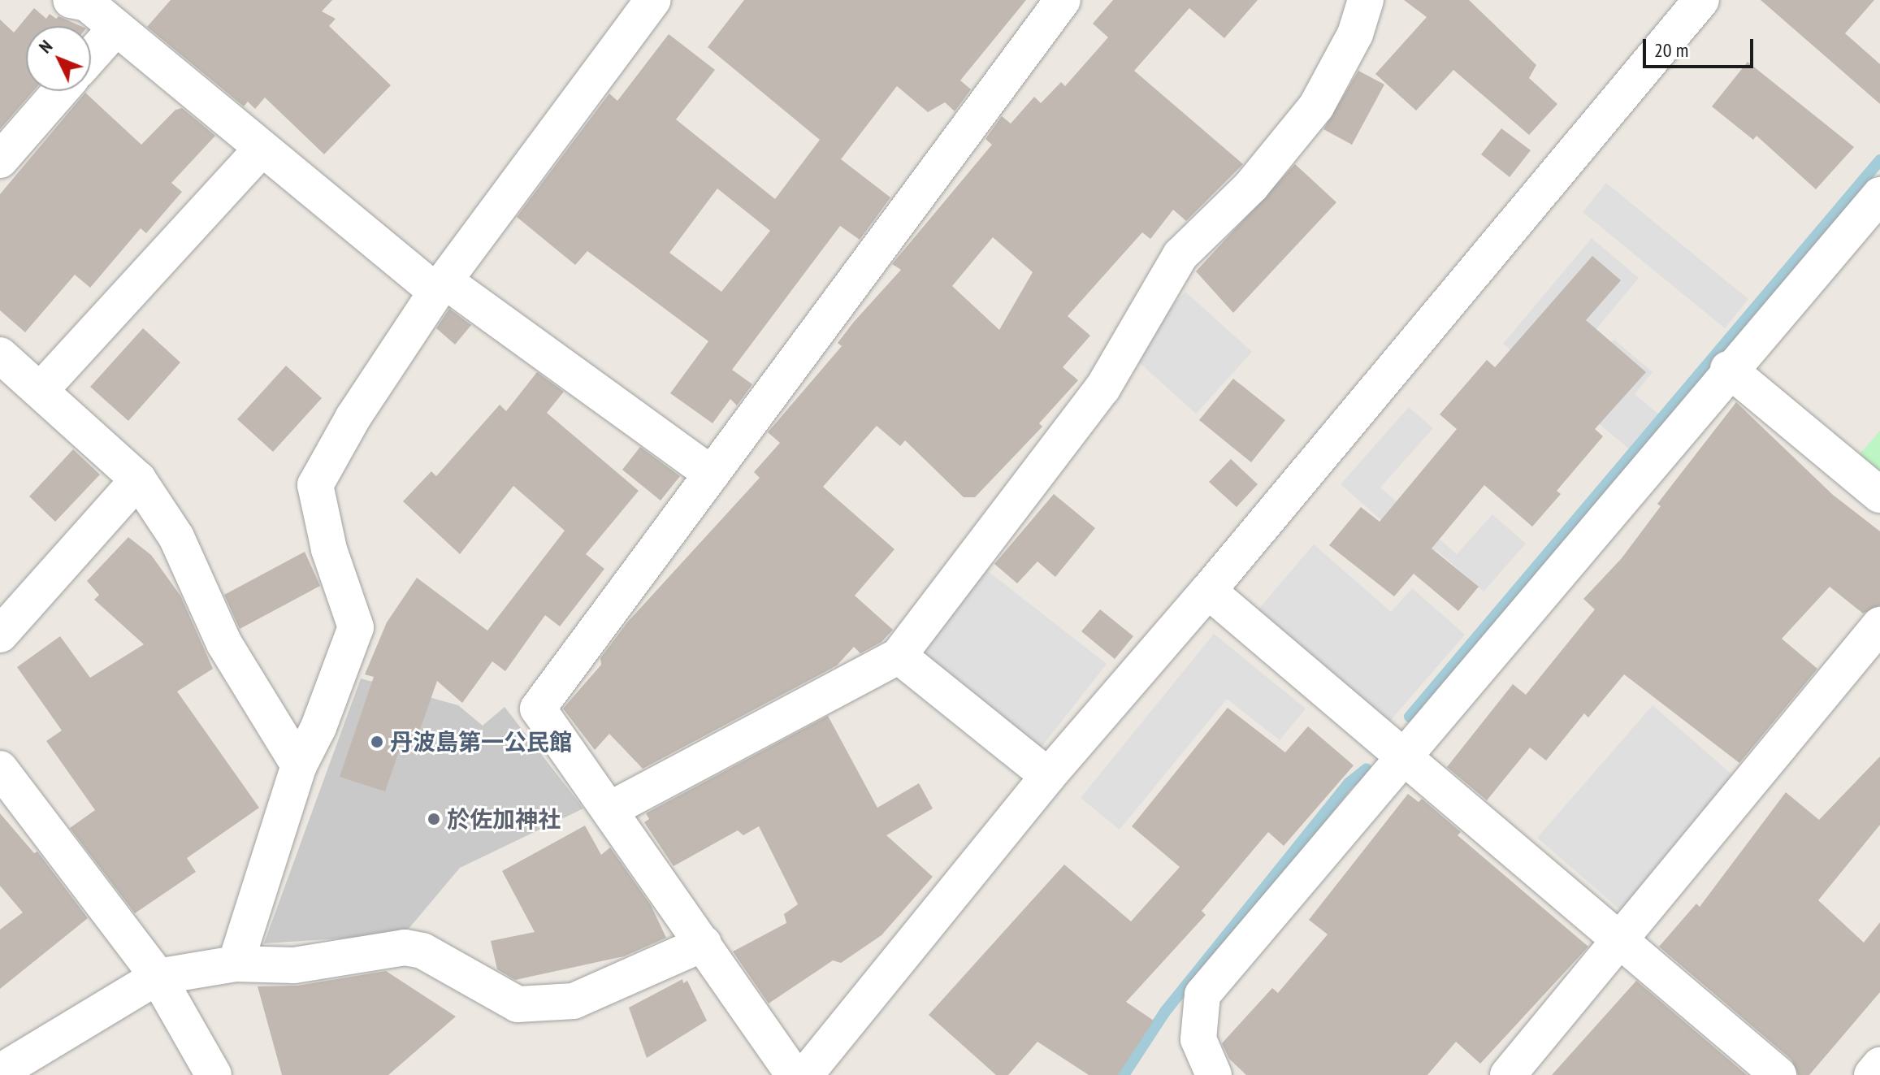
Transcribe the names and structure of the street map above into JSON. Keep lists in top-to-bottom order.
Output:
{
  "places": ["丹波島第一公民館", "於佐加神社"],
  "scale_bar": "20 m",
  "north": "top left"
}
